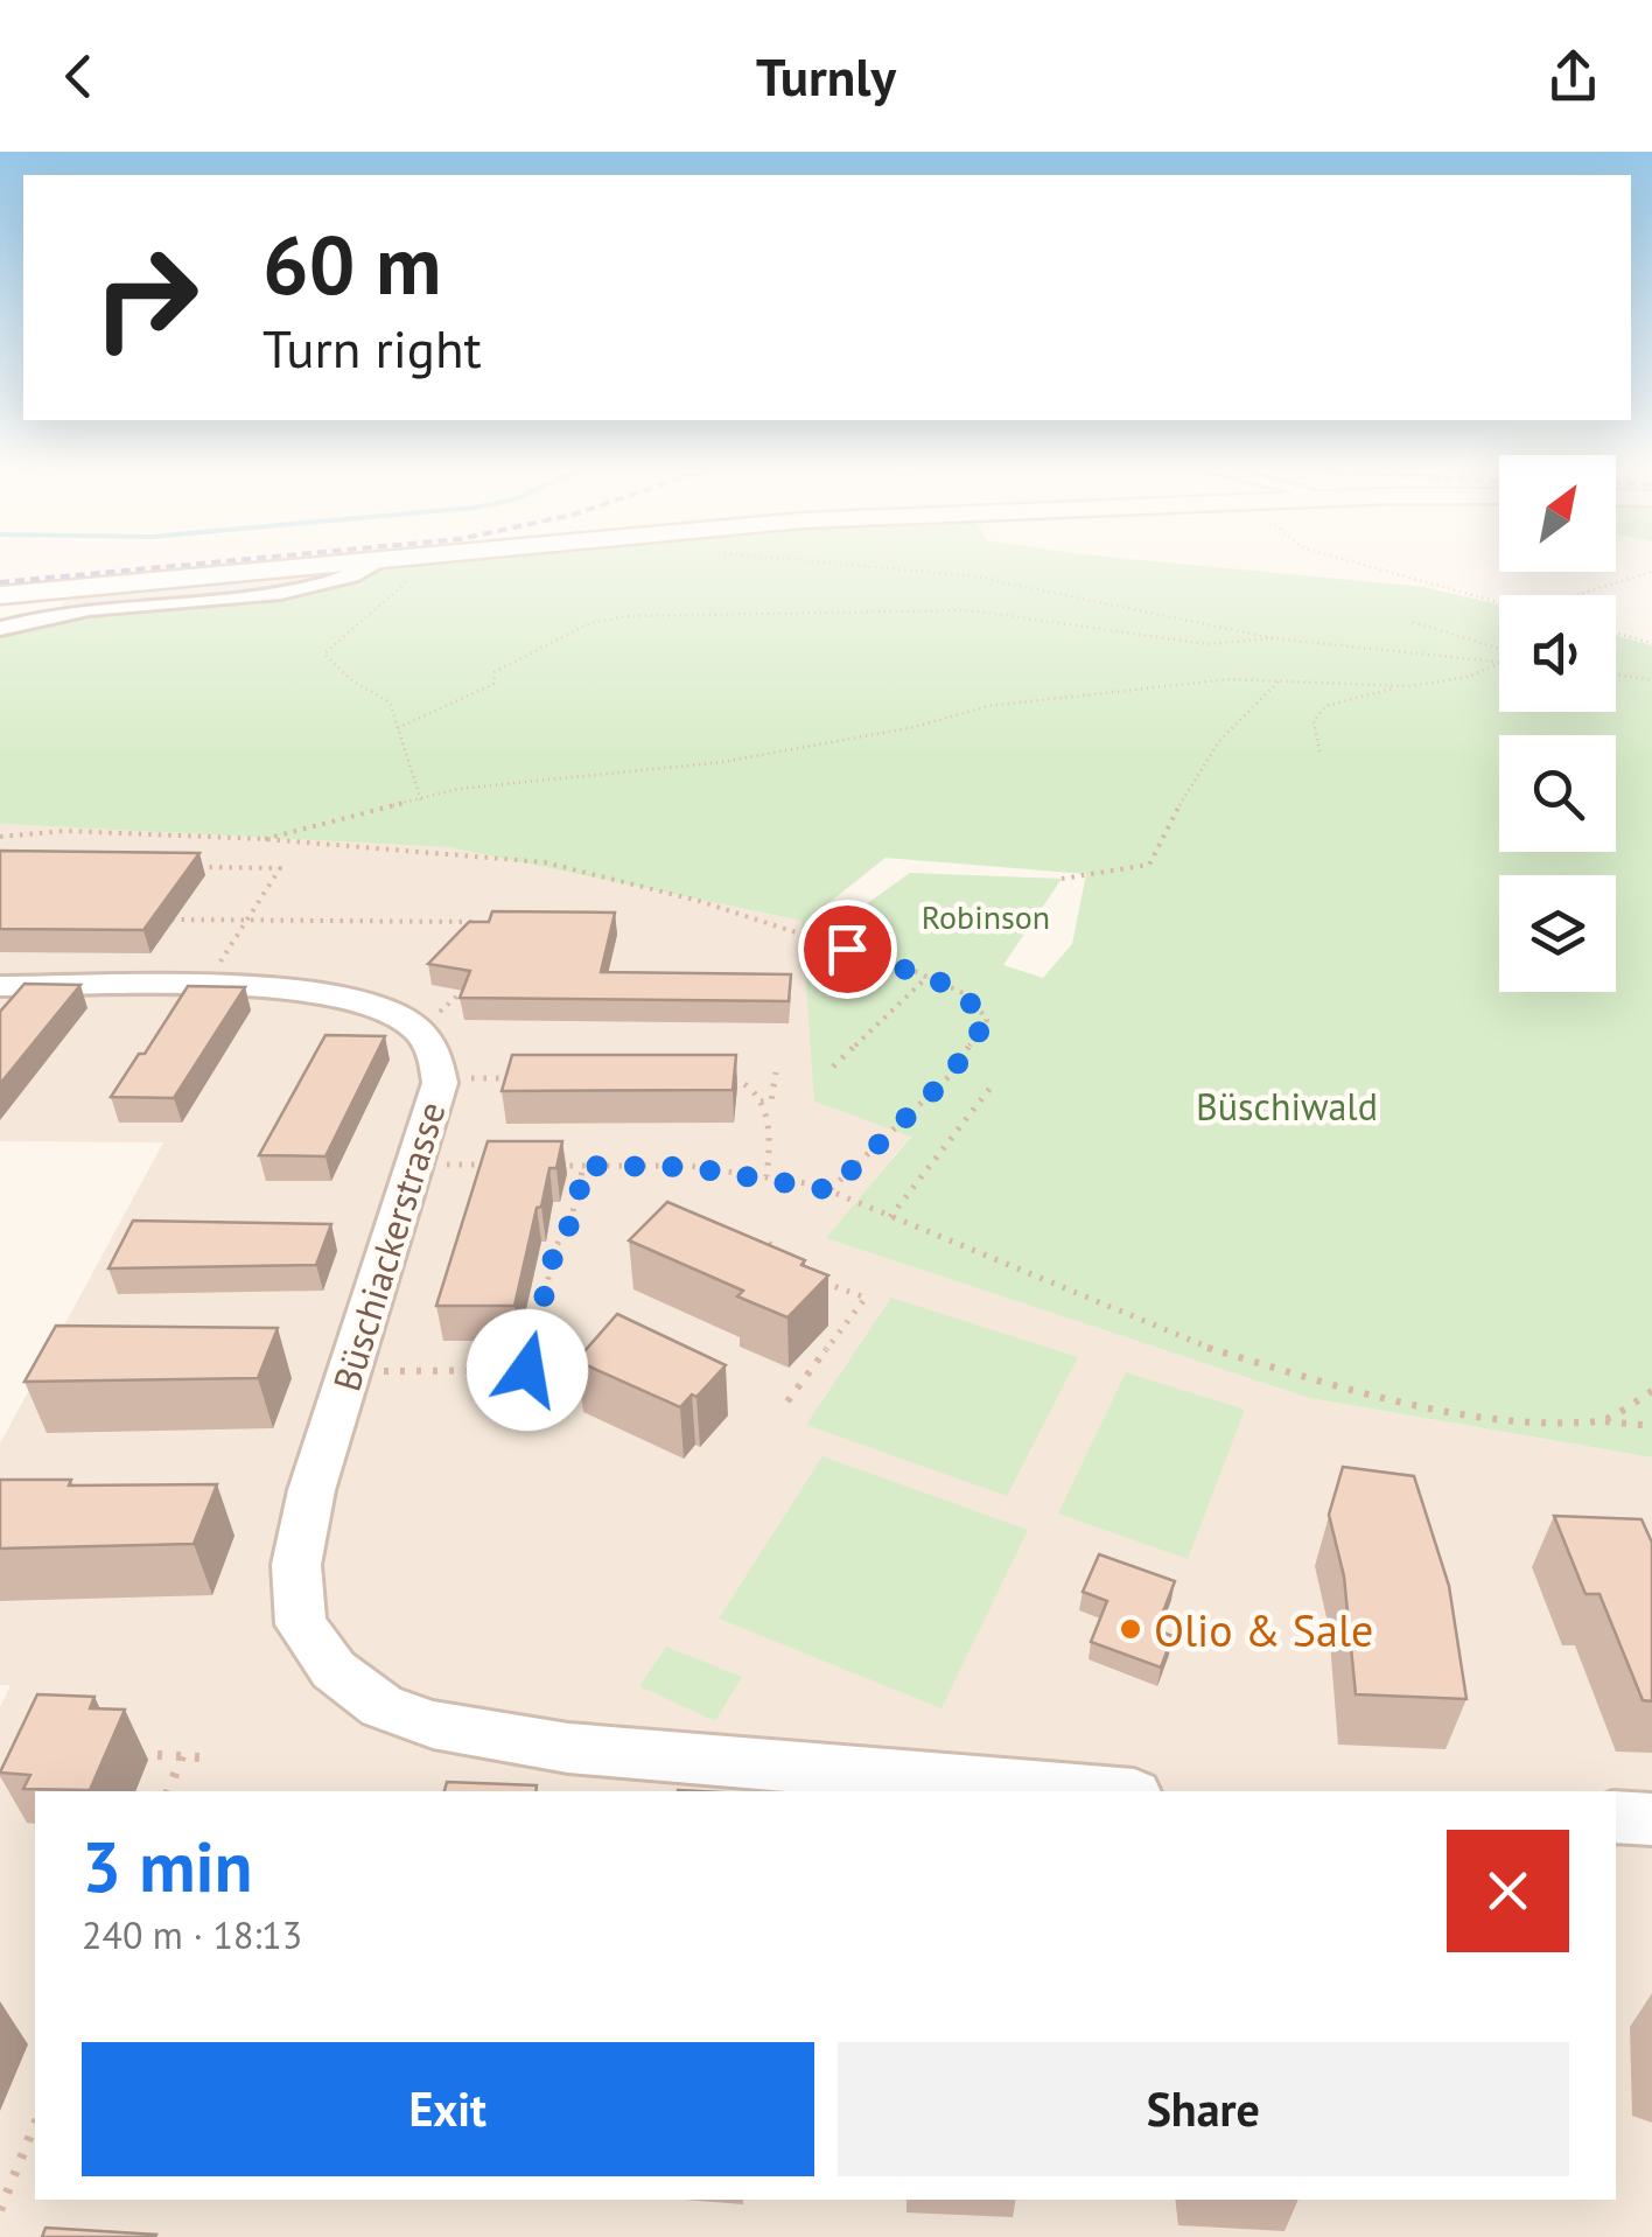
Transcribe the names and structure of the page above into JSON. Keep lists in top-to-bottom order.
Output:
{
  "streets": {
    "street": ["Büschiackerstrasse"]
  },
  "parks": ["Robinson", "Büschiwald"],
  "places": ["Olio & Sale"],
  "north": "top right",
  "page": {
    "header": "Turnly",
    "turn": ["60 m", "Turn right"],
    "heading": ["3 min", "240 m · 18:13"],
    "buttons": ["Exit", "Share"]
  }
}
